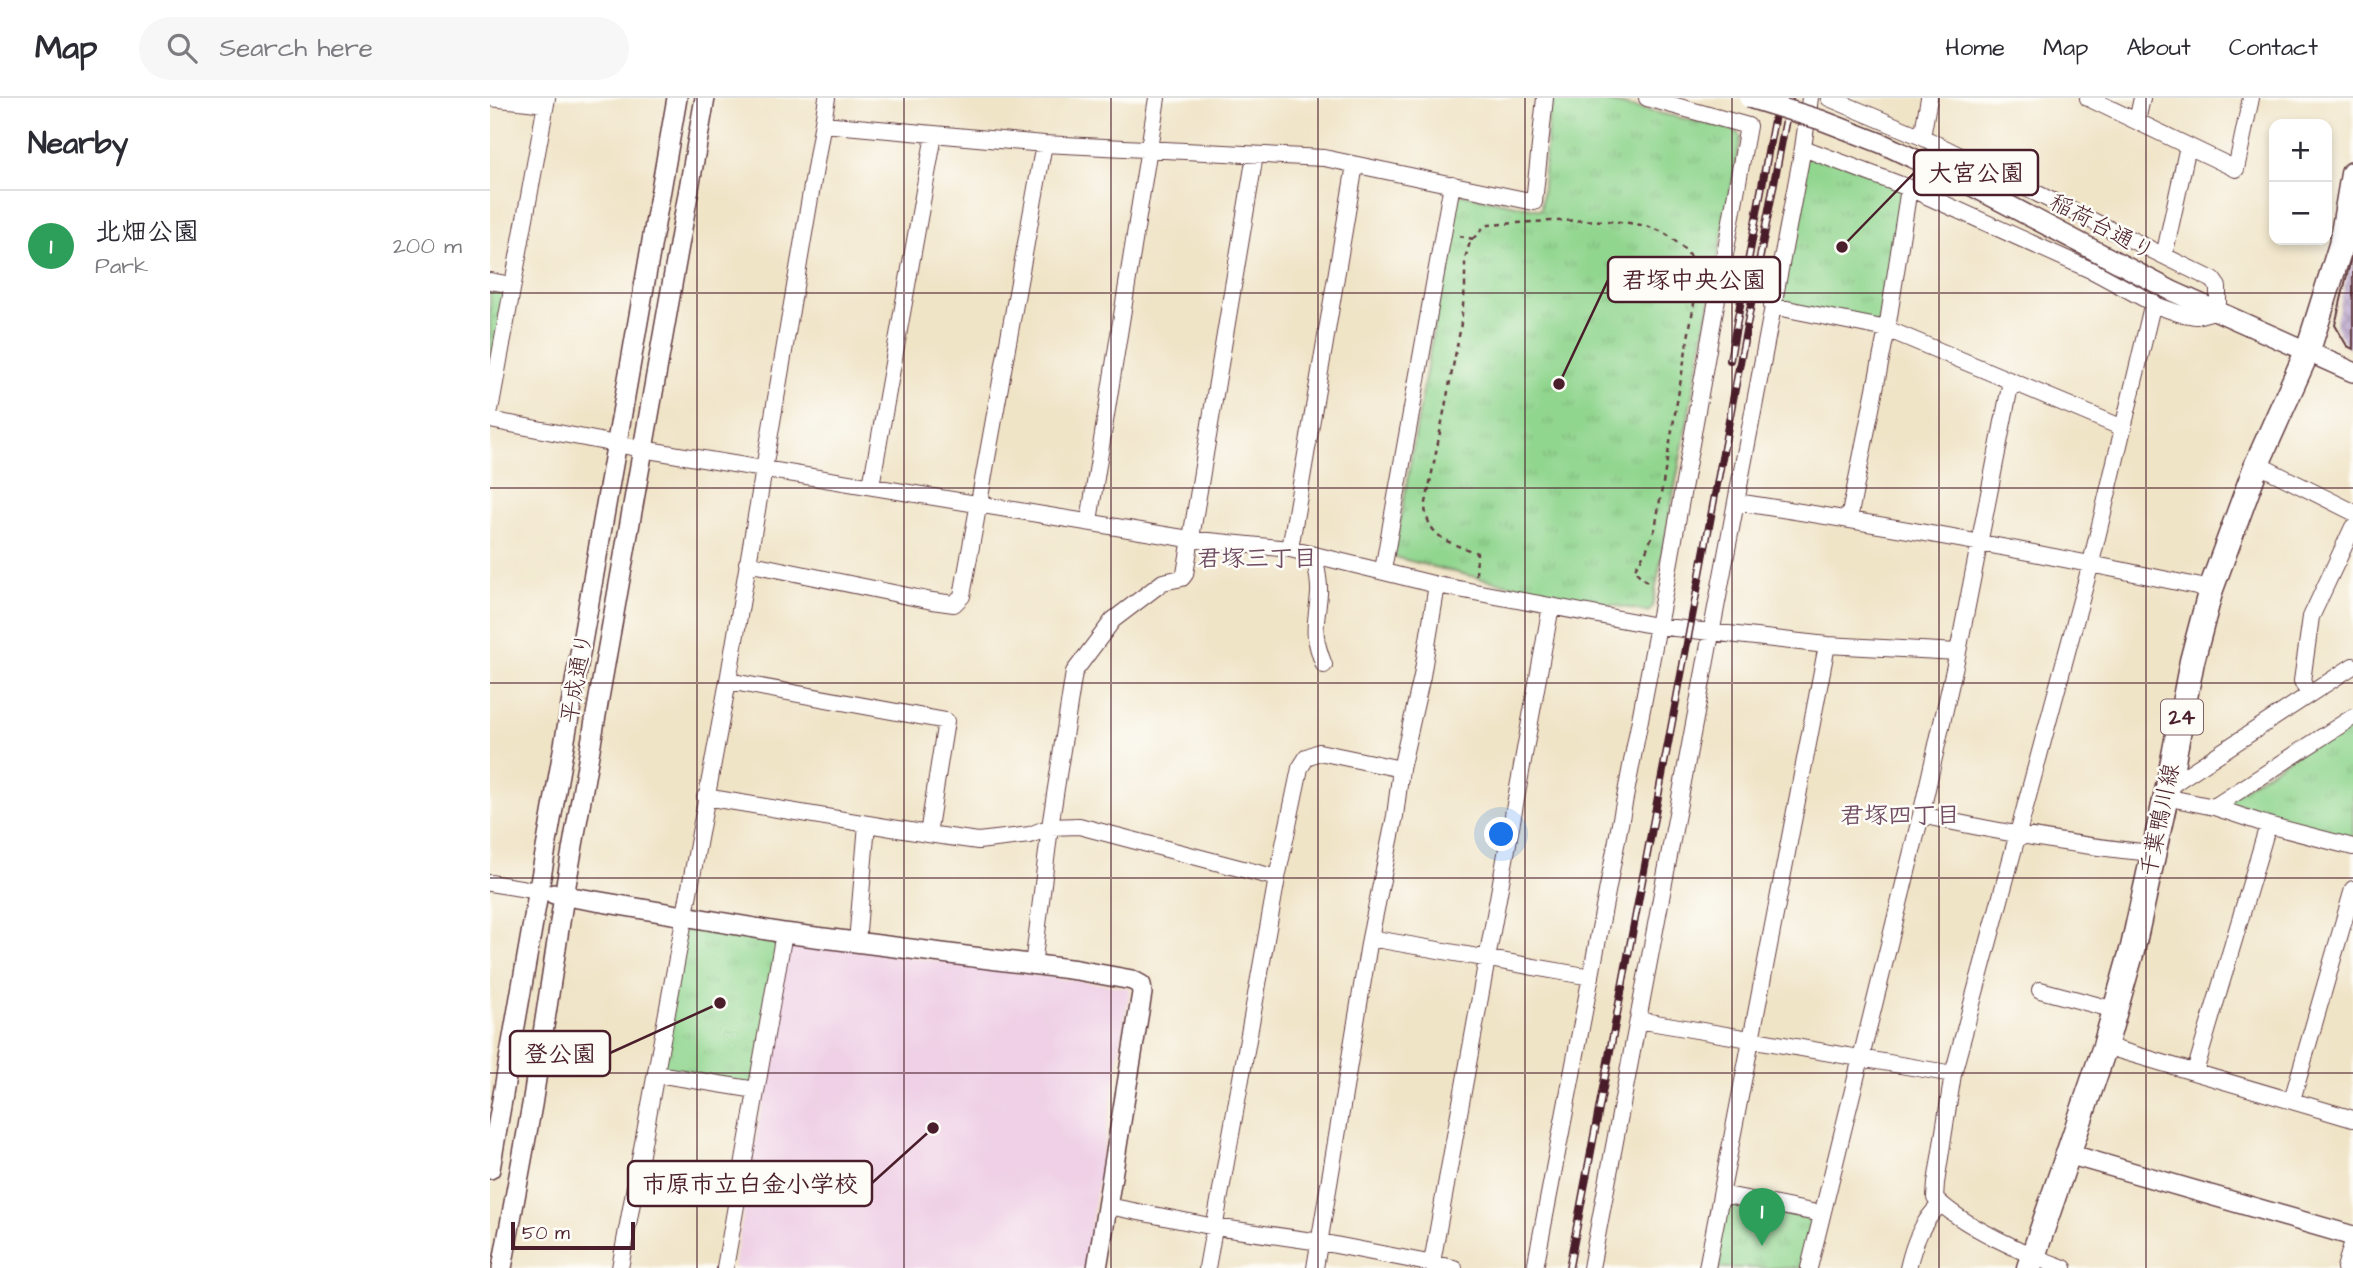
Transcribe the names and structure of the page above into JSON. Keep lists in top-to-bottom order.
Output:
{
  "streets": {
    "main road": ["24", "千葉鴨川線"],
    "street": ["稲荷台通り", "平成通り"]
  },
  "crossings": [
    ["稲荷台通り", "千葉鴨川線"]
  ],
  "districts": ["君塚三丁目", "君塚四丁目"],
  "places": [
    "大宮公園",
    "君塚中央公園",
    "登公園",
    "市原市立白金小学校"
  ],
  "scale_bar": "50 m",
  "page": {
    "header": "Map",
    "search": "Search here",
    "nav": [
      "Home",
      "Map",
      "About",
      "Contact"
    ],
    "heading": "Nearby",
    "map_buttons": ["+", "−"],
    "list": [
      {
        "mark": "1",
        "name": "北畑公園",
        "note": "Park",
        "value": "200 m"
      }
    ],
    "pins": "1",
    "scale": "50 m"
  }
}
